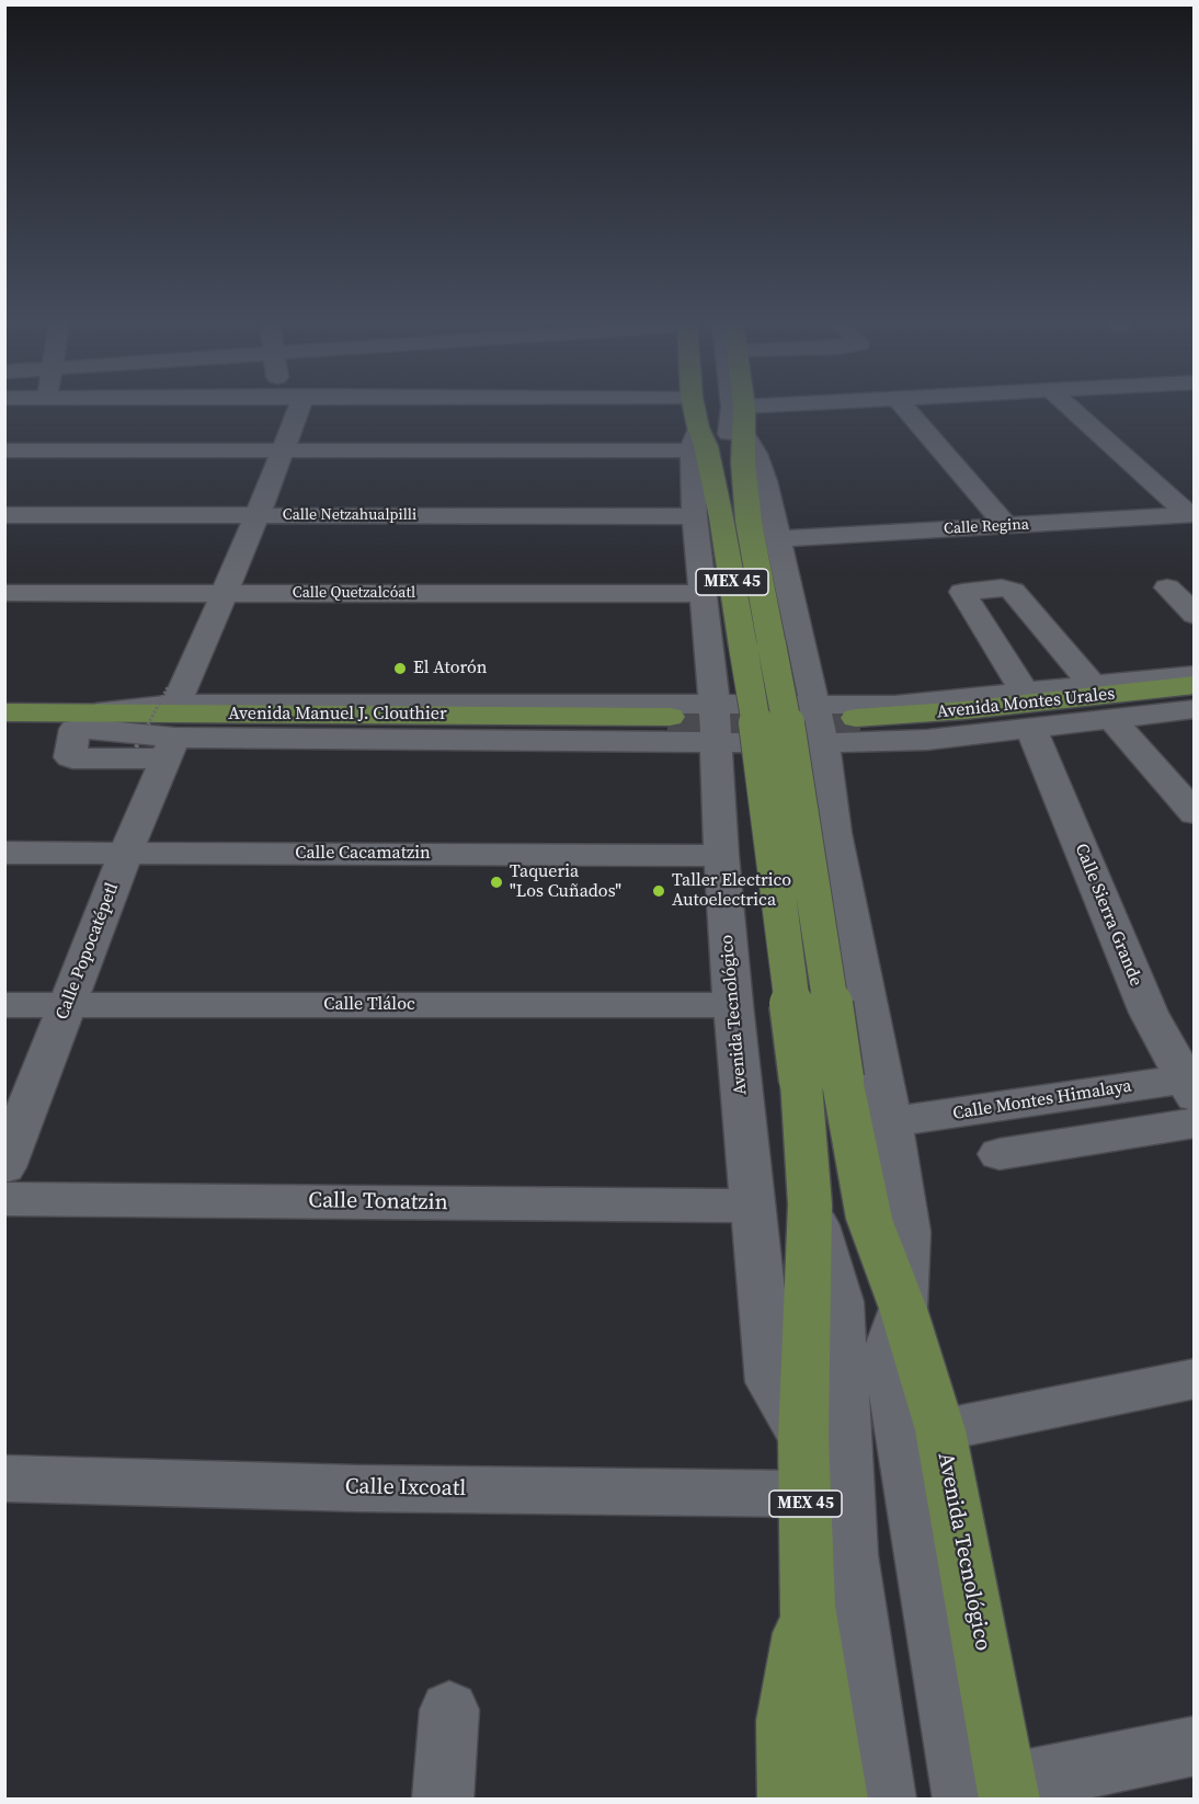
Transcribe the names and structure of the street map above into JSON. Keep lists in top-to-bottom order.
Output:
{
  "streets": {
    "main road": [
      "MEX 45",
      "Avenida Montes Urales",
      "Avenida Manuel J. Clouthier",
      "Avenida Tecnológico"
    ],
    "street": [
      "Calle Netzahualpilli",
      "Calle Regina",
      "Calle Quetzalcóatl",
      "Calle Cacamatzin",
      "Calle Sierra Grande",
      "Calle Popocatépetl",
      "Calle Tláloc",
      "Calle Montes Himalaya",
      "Calle Tonatzin",
      "Calle Ixcoatl"
    ]
  },
  "crossings": [
    ["Calle Netzahualpilli", "Calle Popocatépetl"],
    ["Calle Netzahualpilli", "Avenida Tecnológico"],
    ["Calle Regina", "Avenida Tecnológico"],
    ["Calle Quetzalcóatl", "Calle Popocatépetl"],
    ["Calle Quetzalcóatl", "Avenida Tecnológico"],
    ["Calle Cacamatzin", "Calle Popocatépetl"],
    ["Calle Cacamatzin", "Avenida Tecnológico"],
    ["Calle Sierra Grande", "Calle Montes Himalaya"],
    ["Calle Popocatépetl", "Calle Tláloc"],
    ["Calle Tláloc", "Avenida Tecnológico"],
    ["Avenida Tecnológico", "Calle Montes Himalaya"],
    ["Avenida Tecnológico", "Calle Tonatzin"],
    ["Avenida Tecnológico", "Calle Ixcoatl"]
  ],
  "places": ["El Atorón", "Taqueria \"Los Cuñados\"", "Taller Electrico Autoelectrica"]
}
